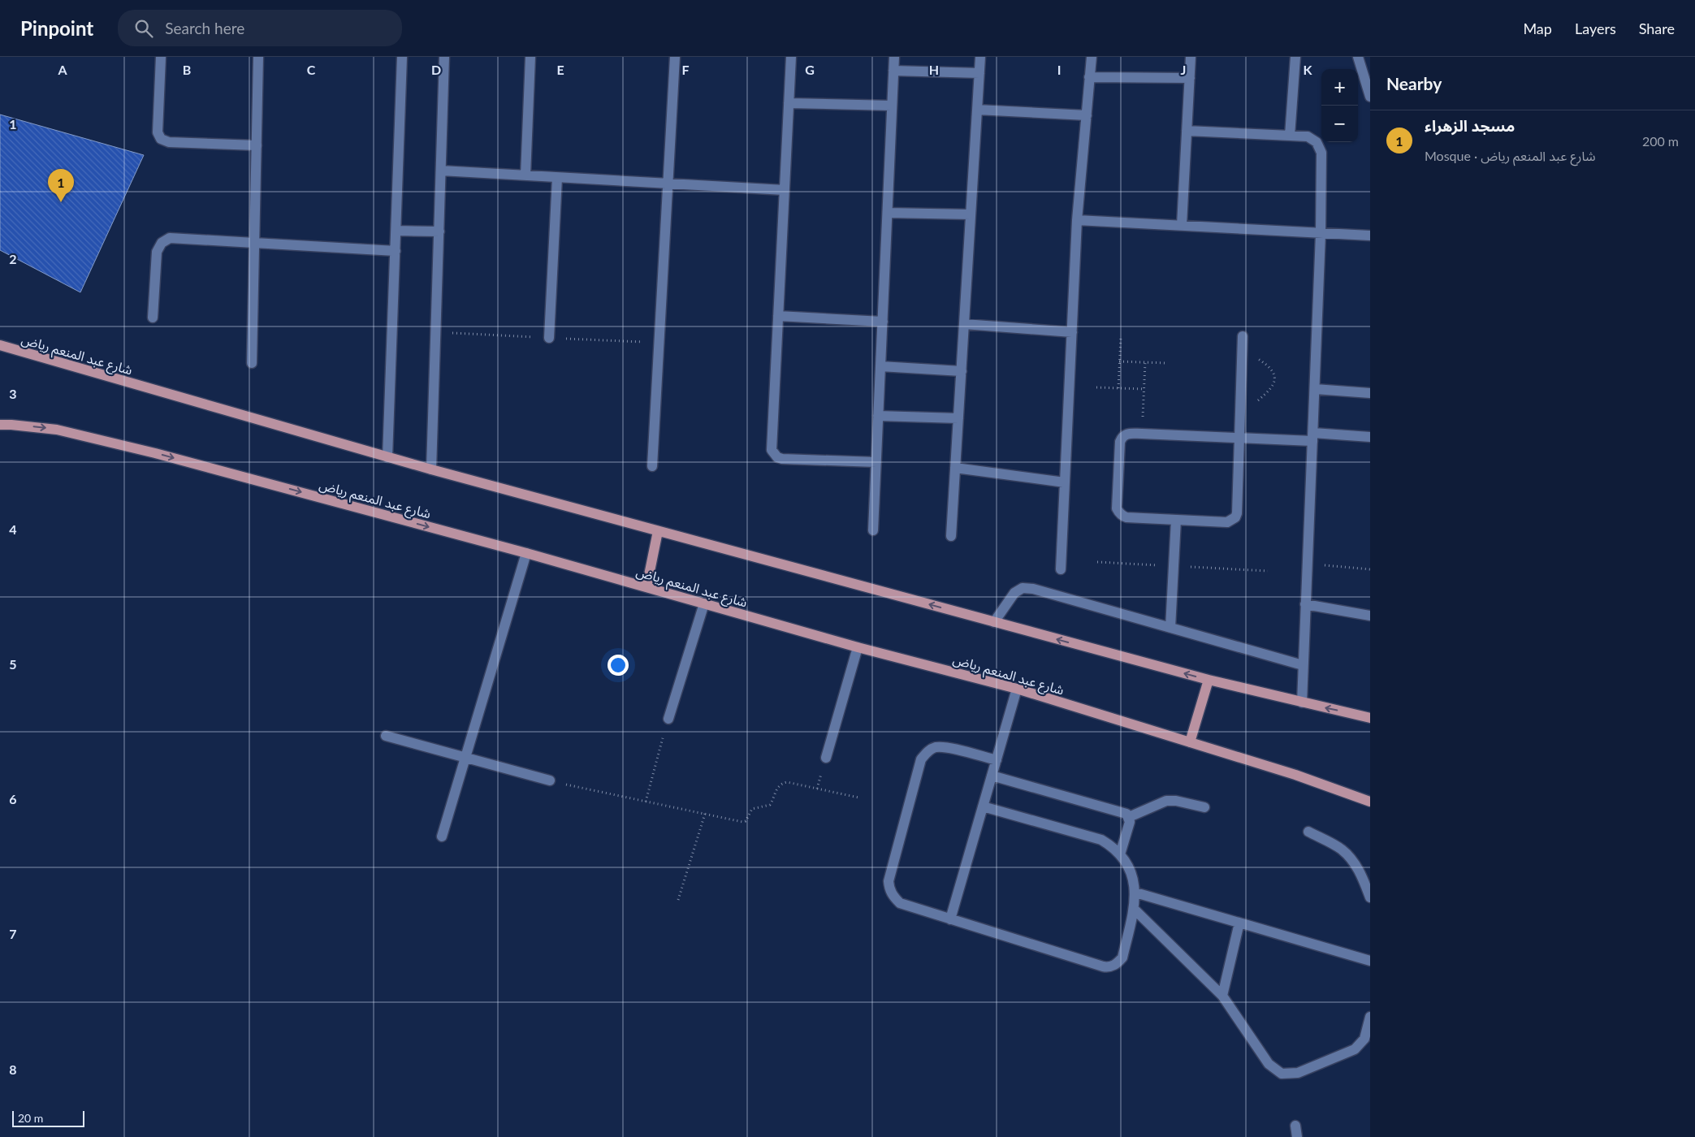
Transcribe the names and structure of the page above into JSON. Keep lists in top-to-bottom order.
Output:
{
  "streets": {
    "main road": ["شارع عبد المنعم رياض"]
  },
  "scale_bar": "20 m",
  "page": {
    "header": "Pinpoint",
    "search": "Search here",
    "nav": ["Map", "Layers", "Share"],
    "heading": "Nearby",
    "map_buttons": ["+", "−"],
    "list": [
      {
        "mark": "1",
        "name": "مسجد الزهراء",
        "note": "Mosque · شارع عبد المنعم رياض",
        "value": "200 m"
      }
    ],
    "pins": "1",
    "scale": "20 m"
  },
  "grid": {
    "columns": [
      "A",
      "B",
      "C",
      "D",
      "E",
      "F",
      "G",
      "H",
      "I",
      "J",
      "K"
    ],
    "rows": [
      "1",
      "2",
      "3",
      "4",
      "5",
      "6",
      "7",
      "8"
    ]
  }
}
